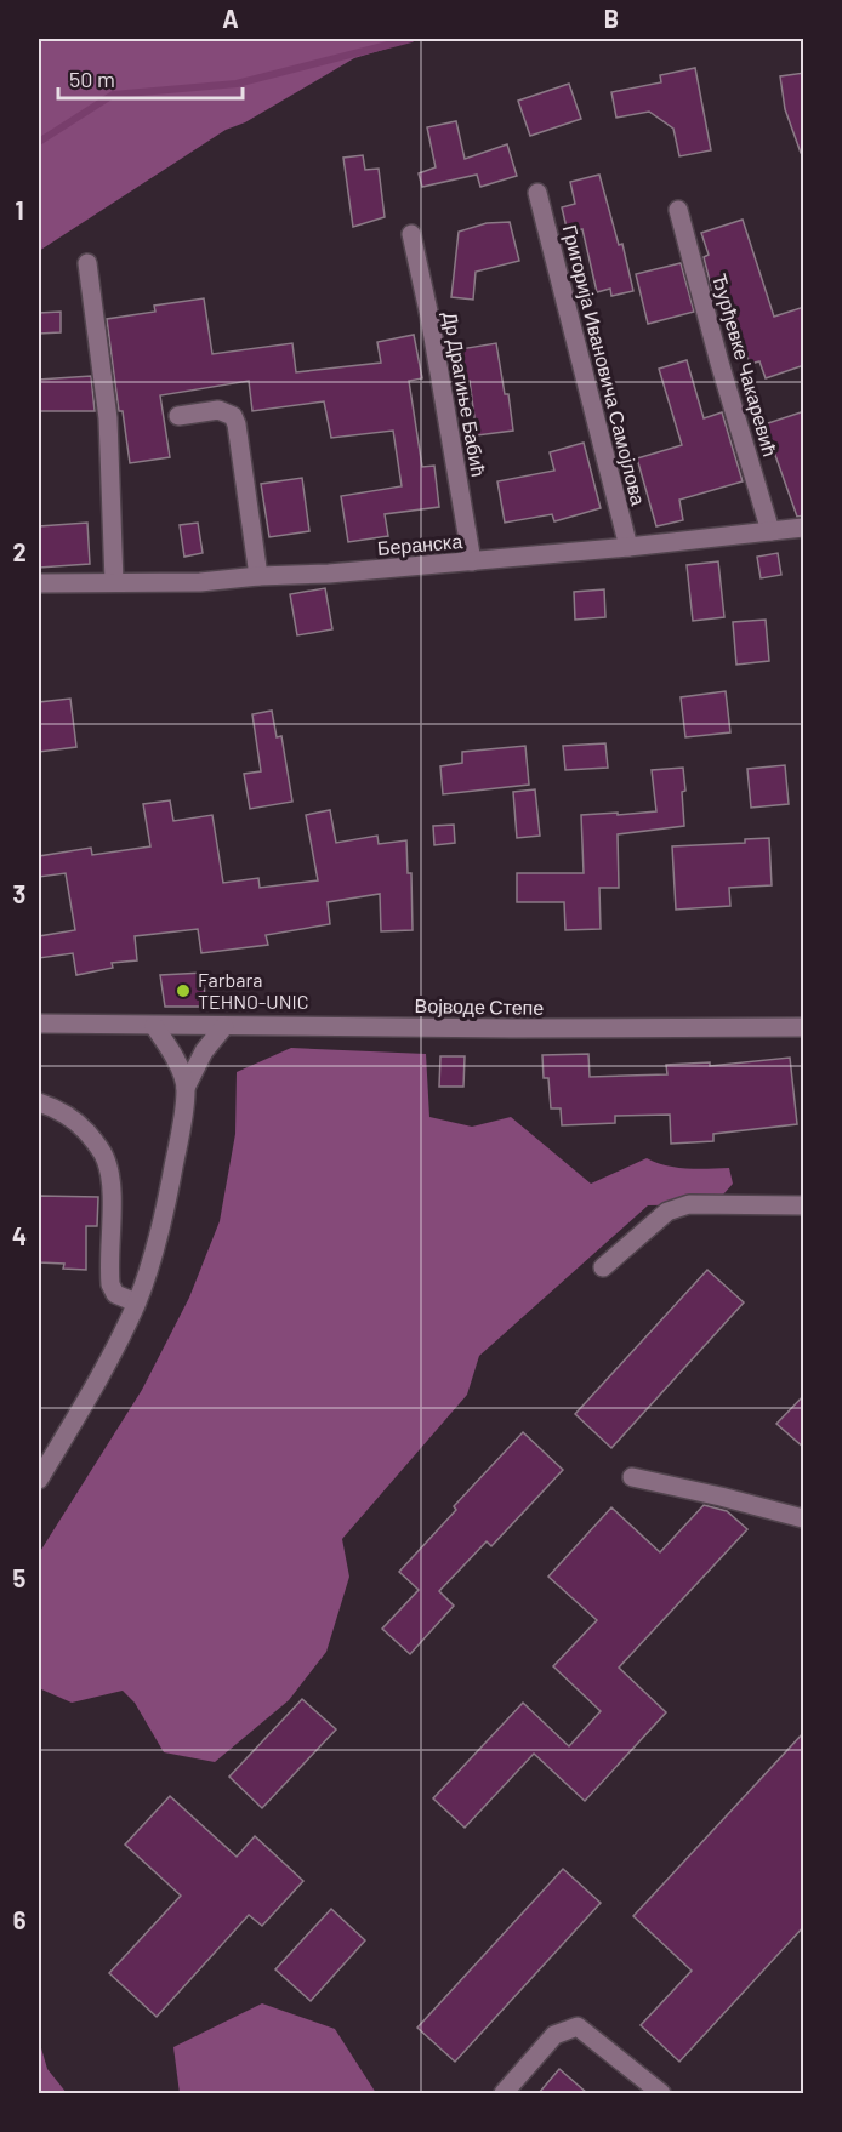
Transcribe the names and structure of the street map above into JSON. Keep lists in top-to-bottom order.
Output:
{
  "streets": {
    "street": [
      "Григорија Ивановича Самојлова",
      "Ђурђевке Чакаревић",
      "Др Драгиње Бабић",
      "Беранска",
      "Војводе Степе"
    ]
  },
  "crossings": [
    ["Григорија Ивановича Самојлова", "Беранска"],
    ["Ђурђевке Чакаревић", "Беранска"],
    ["Др Драгиње Бабић", "Беранска"]
  ],
  "places": ["Farbara TEHNO-UNIC"],
  "scale_bar": "50 m",
  "grid": {
    "columns": ["A", "B"],
    "rows": [
      "1",
      "2",
      "3",
      "4",
      "5",
      "6"
    ]
  }
}
